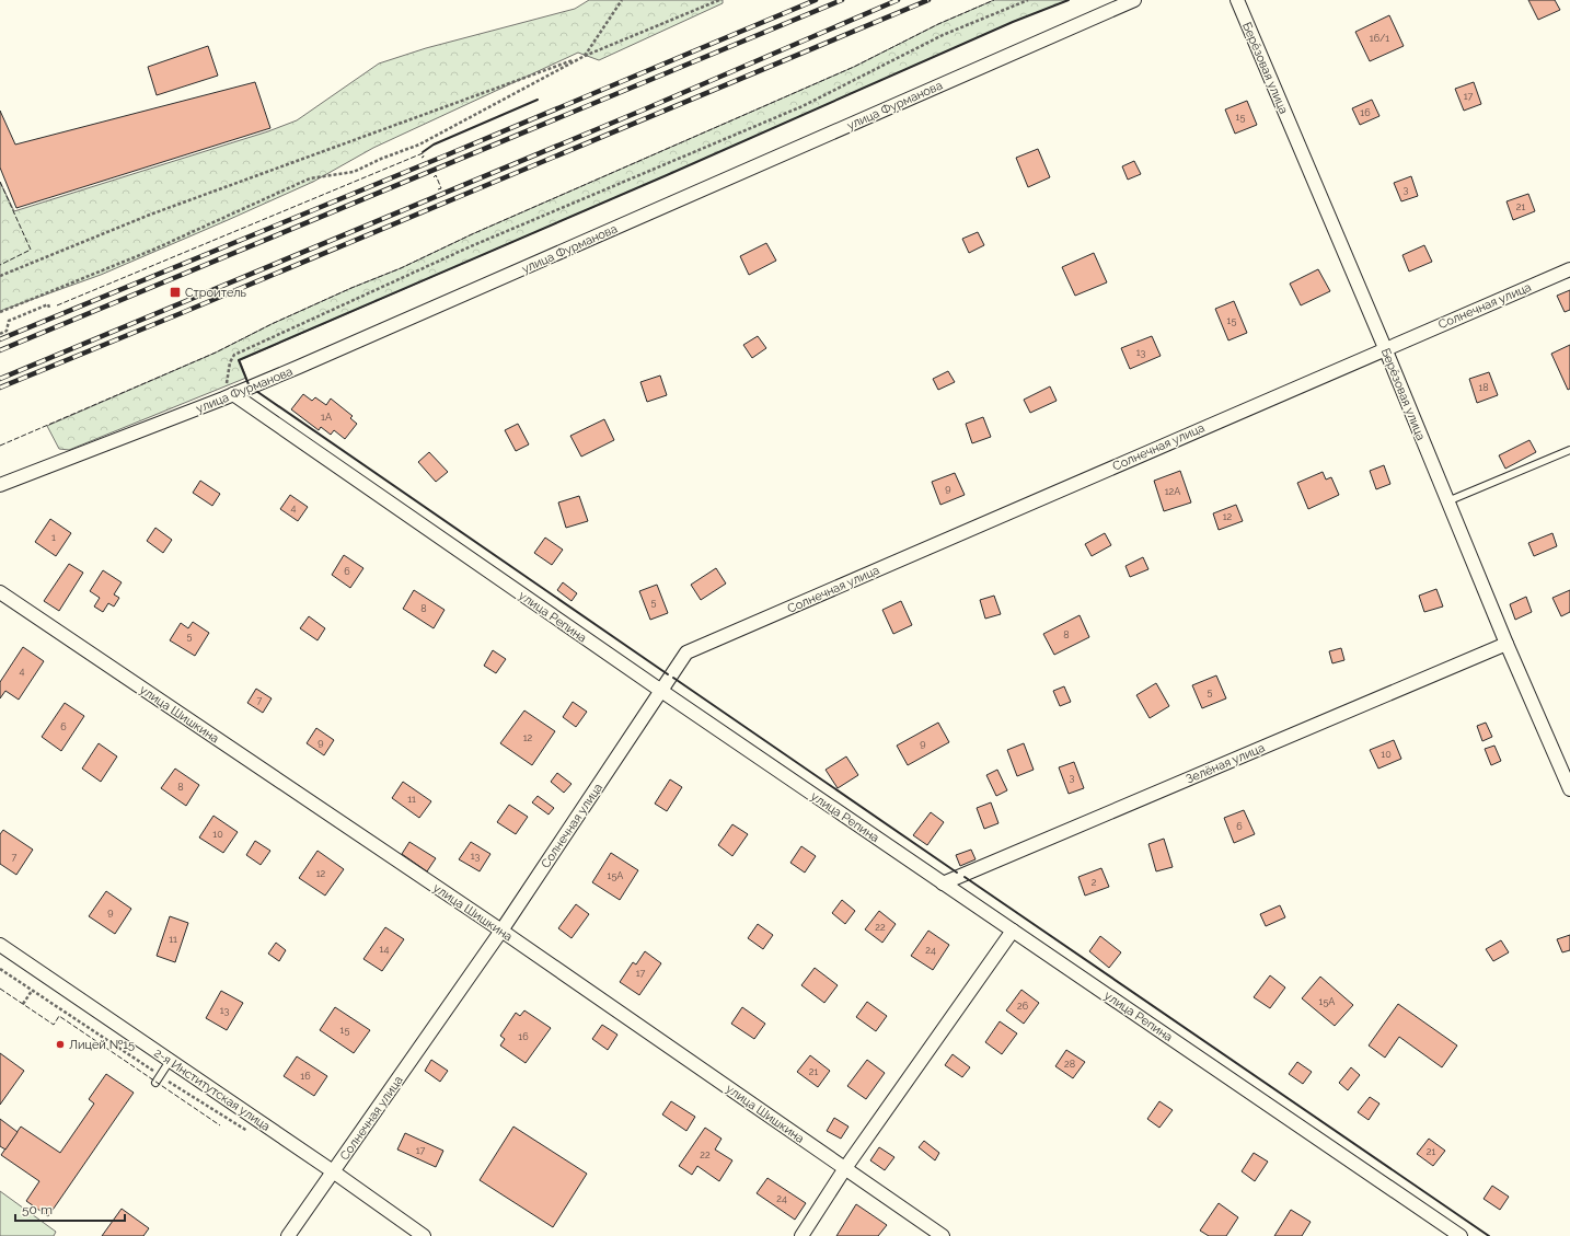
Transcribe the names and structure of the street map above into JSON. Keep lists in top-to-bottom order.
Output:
{
  "streets": {
    "street": [
      "Берёзовая улица",
      "улица Фурманова",
      "Солнечная улица",
      "улица Репина",
      "улица Шишкина",
      "Зелёная улица",
      "2-я Институтская улица"
    ]
  },
  "crossings": [
    ["Берёзовая улица", "Солнечная улица"],
    ["Берёзовая улица", "Зелёная улица"],
    ["улица Фурманова", "улица Репина"],
    ["Солнечная улица", "улица Репина"],
    ["Солнечная улица", "улица Шишкина"],
    ["Солнечная улица", "2-я Институтская улица"],
    ["улица Репина", "Зелёная улица"]
  ],
  "places": {
    "transit": ["Строитель"],
    "other": ["Лицей №15"]
  },
  "house_numbers": [
    "16/1",
    "17",
    "16",
    "15",
    "3",
    "21",
    "15",
    "13",
    "18",
    "1А",
    "9",
    "12А",
    "4",
    "12",
    "1",
    "6",
    "5",
    "8",
    "8",
    "5",
    "4",
    "5",
    "7",
    "6",
    "12",
    "9",
    "9",
    "10",
    "3",
    "8",
    "11",
    "6",
    "10",
    "13",
    "7",
    "12",
    "15А",
    "2",
    "9",
    "22",
    "11",
    "14",
    "24",
    "17",
    "15А",
    "26",
    "13",
    "15",
    "16",
    "28",
    "21",
    "16",
    "17",
    "21",
    "22",
    "24"
  ],
  "scale_bar": "50 m"
}
